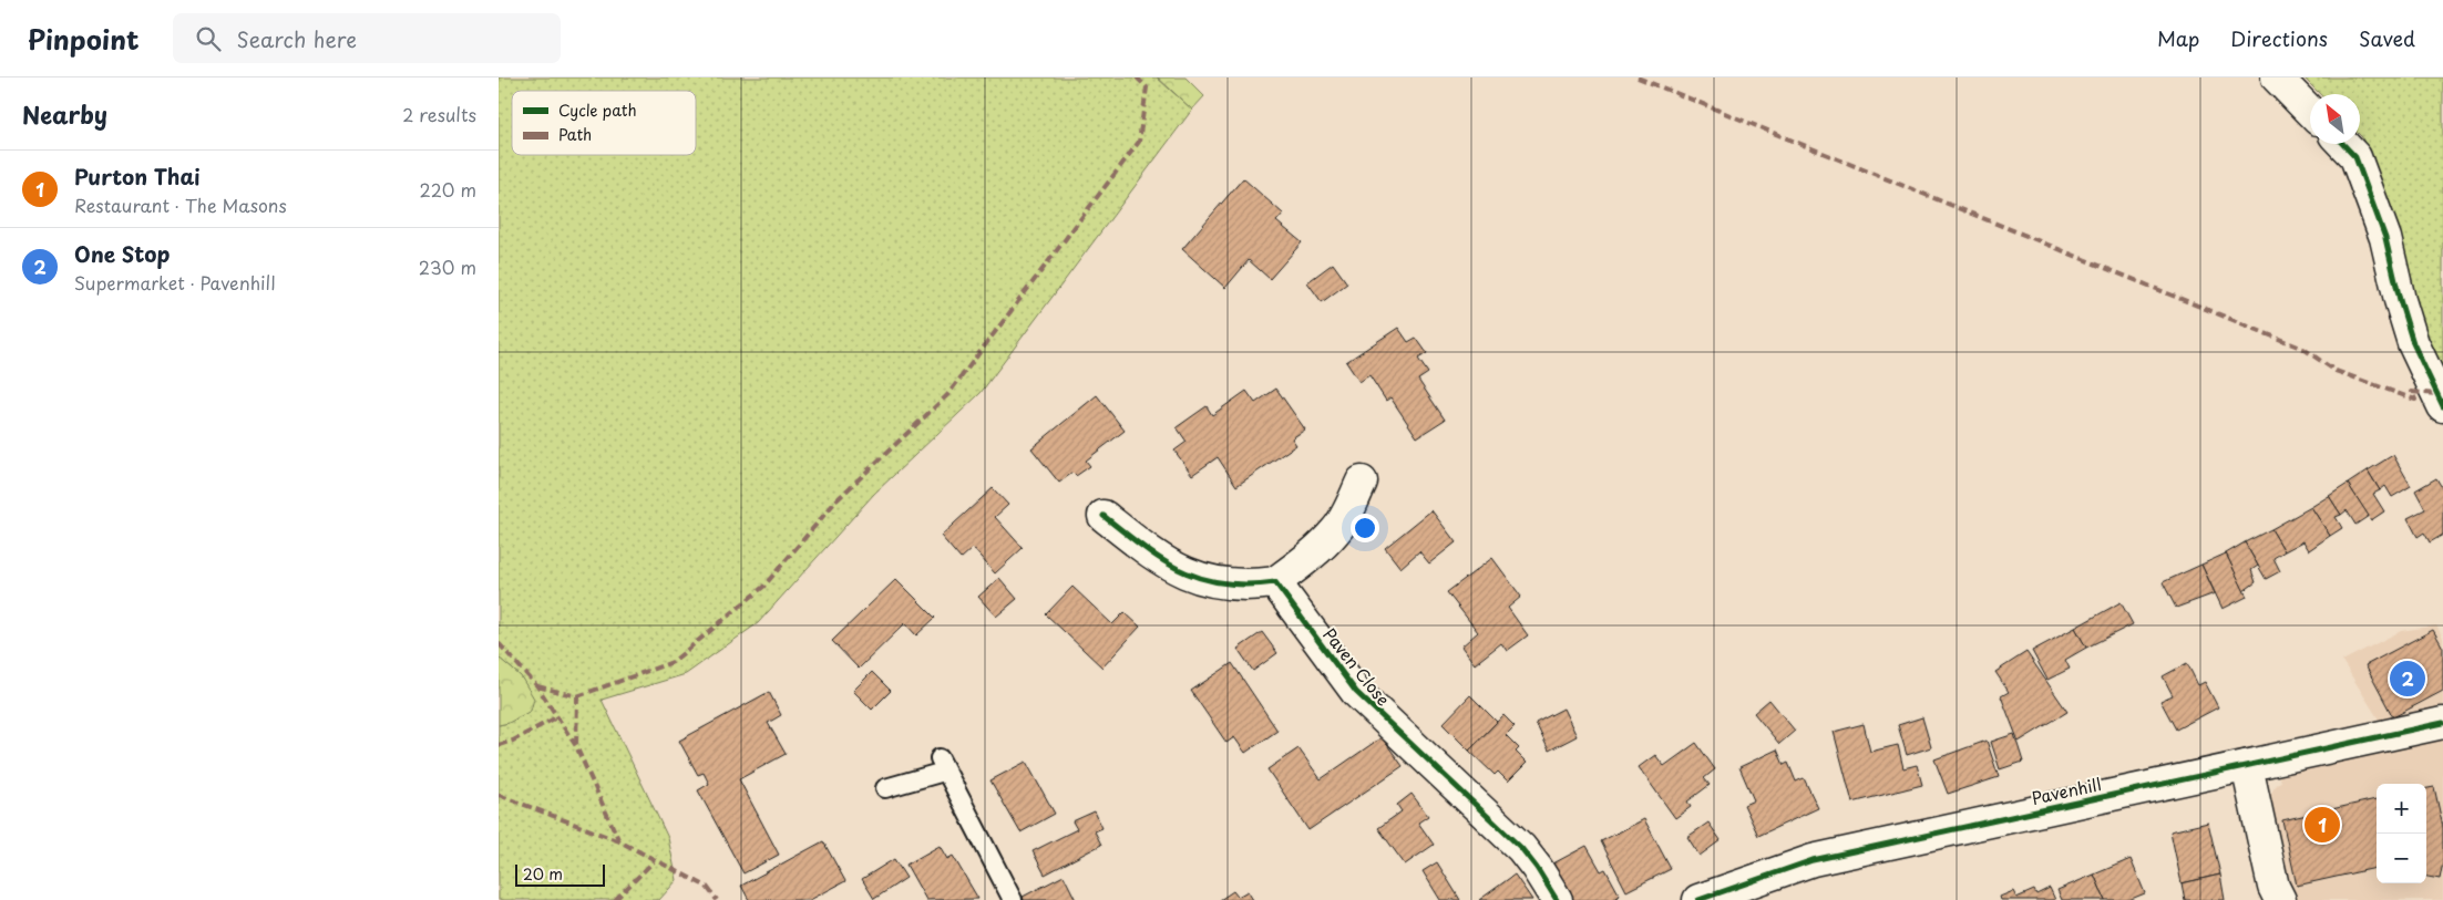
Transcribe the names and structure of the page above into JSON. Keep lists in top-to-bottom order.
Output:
{
  "streets": {
    "street": ["Paven Close", "Pavenhill"]
  },
  "legend": ["Cycle path", "Path"],
  "scale_bar": "20 m",
  "north": "top left",
  "page": {
    "header": "Pinpoint",
    "search": "Search here",
    "nav": ["Map", "Directions", "Saved"],
    "heading": ["Nearby", "2 results"],
    "list": [
      {
        "mark": "1",
        "name": "Purton Thai",
        "note": "Restaurant · The Masons",
        "value": "220 m"
      },
      {
        "mark": "2",
        "name": "One Stop",
        "note": "Supermarket · Pavenhill",
        "value": "230 m"
      }
    ],
    "pins": ["2", "1"],
    "map_buttons": ["+", "−"],
    "scale": "20 m"
  }
}
